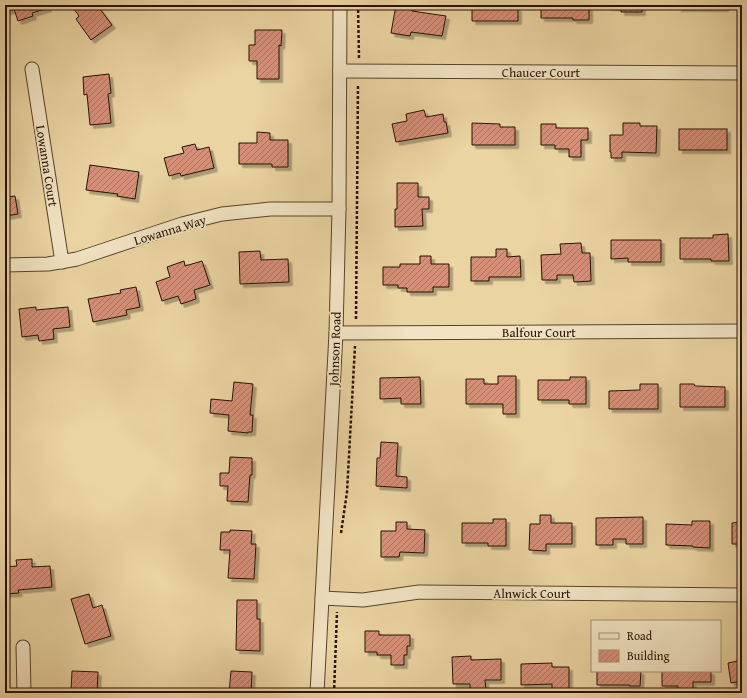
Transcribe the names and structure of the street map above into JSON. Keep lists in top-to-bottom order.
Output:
{
  "streets": {
    "street": [
      "Chaucer Court",
      "Lowanna Court",
      "Lowanna Way",
      "Balfour Court",
      "Johnson Road",
      "Alnwick Court"
    ]
  },
  "crossings": [
    ["Chaucer Court", "Johnson Road"],
    ["Lowanna Court", "Lowanna Way"],
    ["Lowanna Way", "Johnson Road"],
    ["Balfour Court", "Johnson Road"],
    ["Johnson Road", "Alnwick Court"]
  ],
  "legend": ["Road", "Building"]
}
